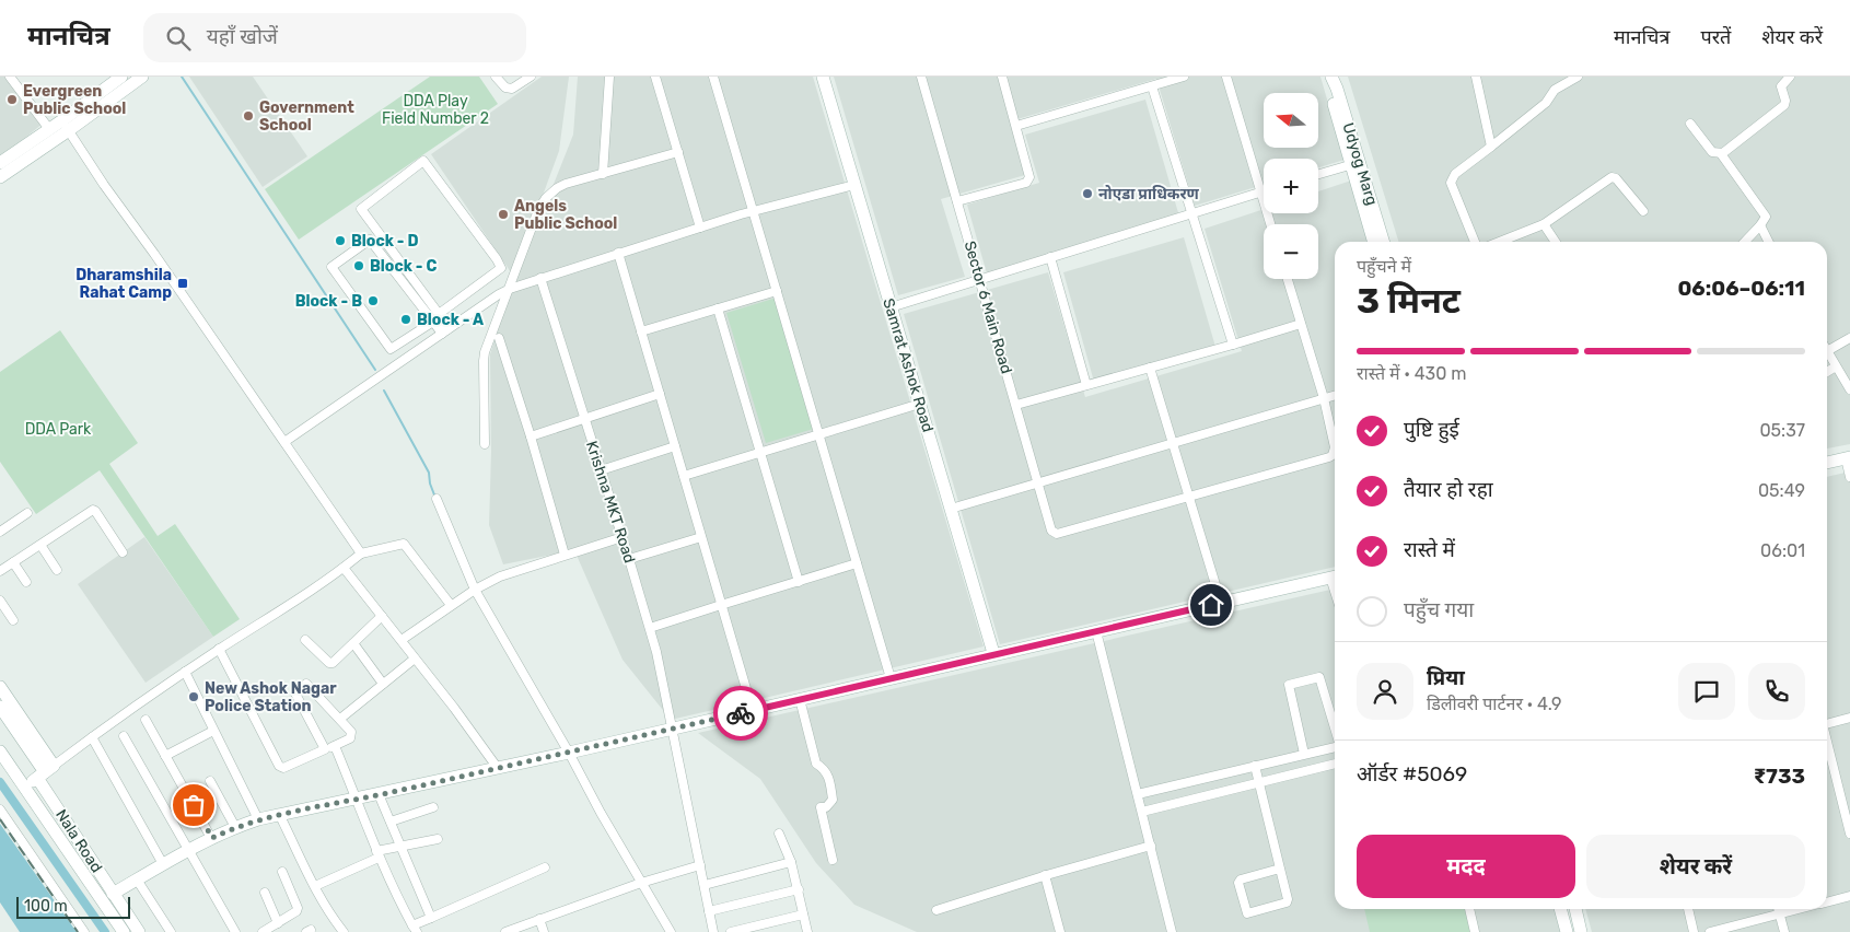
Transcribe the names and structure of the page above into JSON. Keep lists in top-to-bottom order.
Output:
{
  "streets": {
    "street": [
      "Udyog Marg",
      "Sector 6 Main Road",
      "Samrat Ashok Road",
      "Krishna MKT Road",
      "Nala Road"
    ]
  },
  "parks": ["DDA Play Field Number 2", "DDA Park"],
  "places": {
    "other": [
      "Evergreen Public School",
      "Government School",
      "नोएडा प्राधिकरण",
      "Angels Public School",
      "Block - D",
      "Block - C",
      "Block - B",
      "Block - A",
      "New Ashok Nagar Police Station"
    ],
    "transit": ["Dharamshila Rahat Camp"]
  },
  "scale_bar": "100 m",
  "north": "left",
  "page": {
    "header": "मानचित्र",
    "search": "यहाँ खोजें",
    "nav": ["मानचित्र", "परतें", "शेयर करें"],
    "map_buttons": ["+", "−"],
    "heading": ["3 मिनट", "पहुँचने में", "06:06–06:11"],
    "panel": [
      "प्रिया",
      "डिलीवरी पार्टनर · 4.9",
      "ऑर्डर #5069",
      "₹733"
    ],
    "bar": "रास्ते में · 430 m",
    "list": [
      ["पुष्टि हुई", "05:37"],
      ["तैयार हो रहा", "05:49"],
      ["रास्ते में", "06:01"],
      "पहुँच गया"
    ],
    "buttons": ["मदद", "शेयर करें"],
    "scale": "100 m"
  }
}
